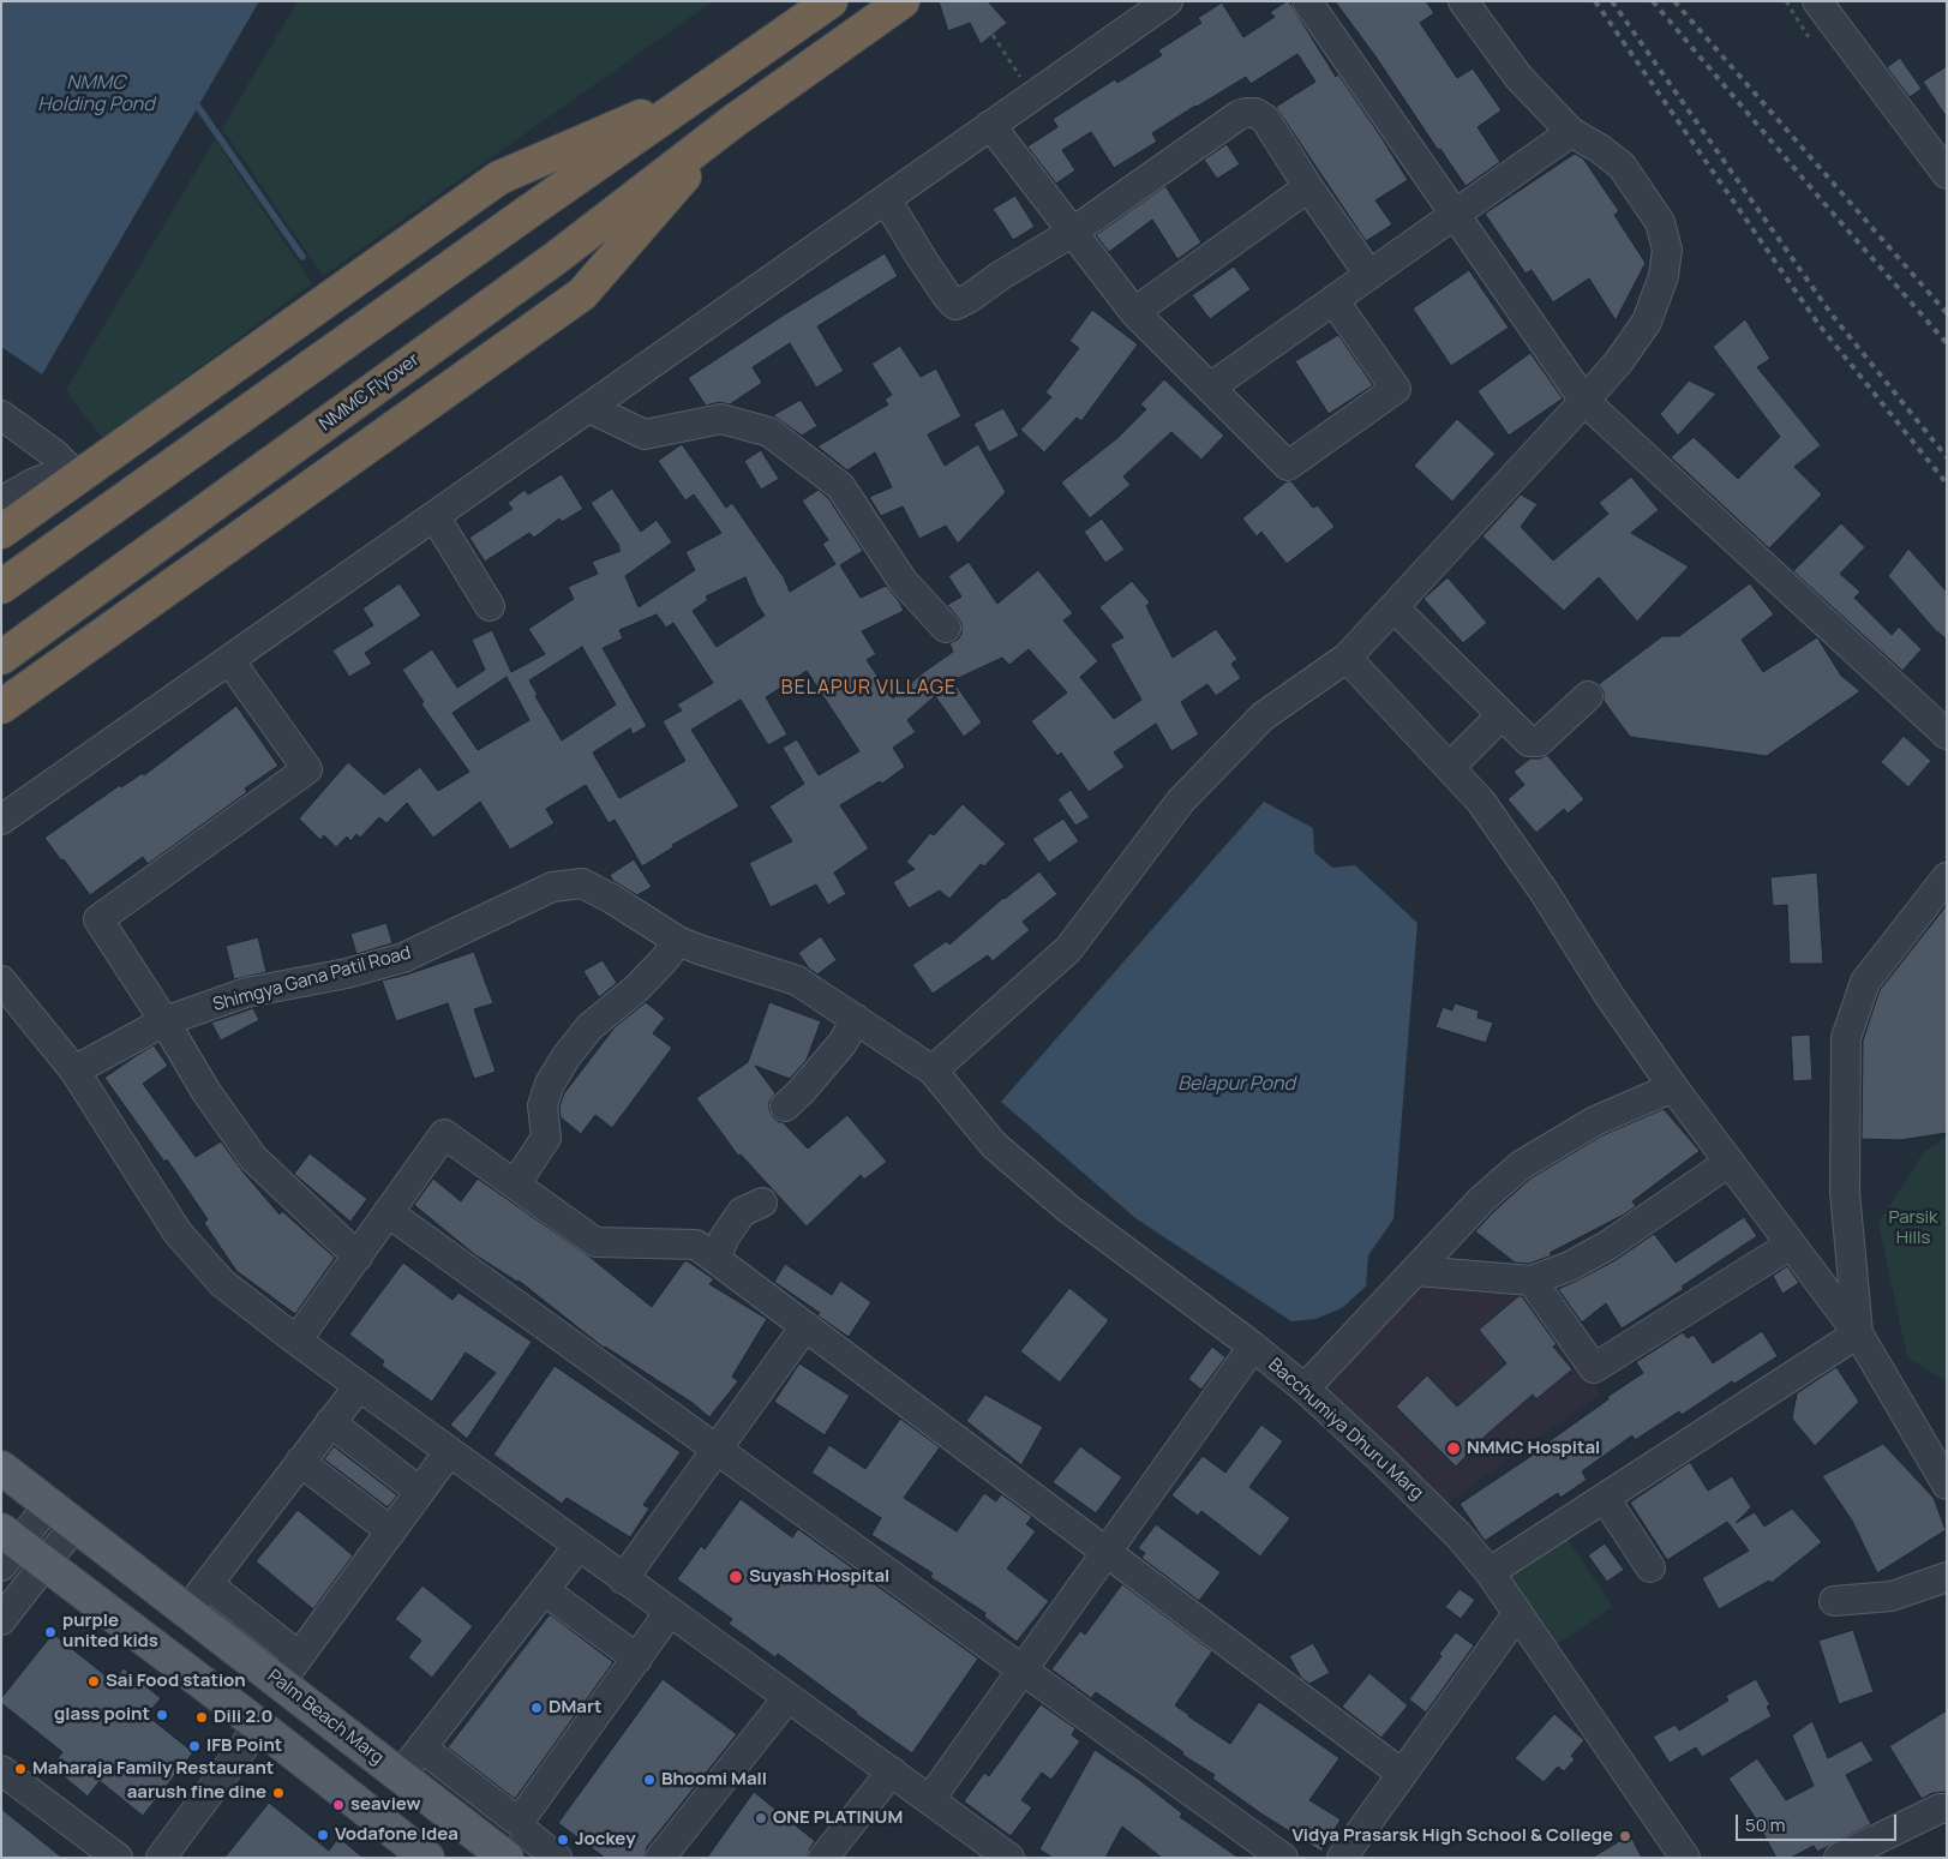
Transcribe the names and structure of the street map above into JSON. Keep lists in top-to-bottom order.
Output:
{
  "streets": {
    "highway": ["NMMC Flyover"],
    "main road": ["Palm Beach Marg"],
    "street": ["Shimgya Gana Patil Road", "Bacchumiya Dhuru Marg"]
  },
  "crossings": [
    ["Shimgya Gana Patil Road", "Bacchumiya Dhuru Marg"]
  ],
  "districts": ["BELAPUR VILLAGE"],
  "water": ["NMMC Holding Pond", "Belapur Pond"],
  "parks": ["Parsik Hills"],
  "places": [
    "NMMC Hospital",
    "Suyash Hospital",
    "purple united kids",
    "Sai Food station",
    "DMart",
    "glass point",
    "Dili 2.0",
    "IFB Point",
    "Maharaja Family Restaurant",
    "Bhoomi Mall",
    "aarush fine dine",
    "seaview",
    "ONE PLATINUM",
    "Vodafone Idea",
    "Vidya Prasarsk High School & College",
    "Jockey"
  ],
  "scale_bar": "50 m"
}
